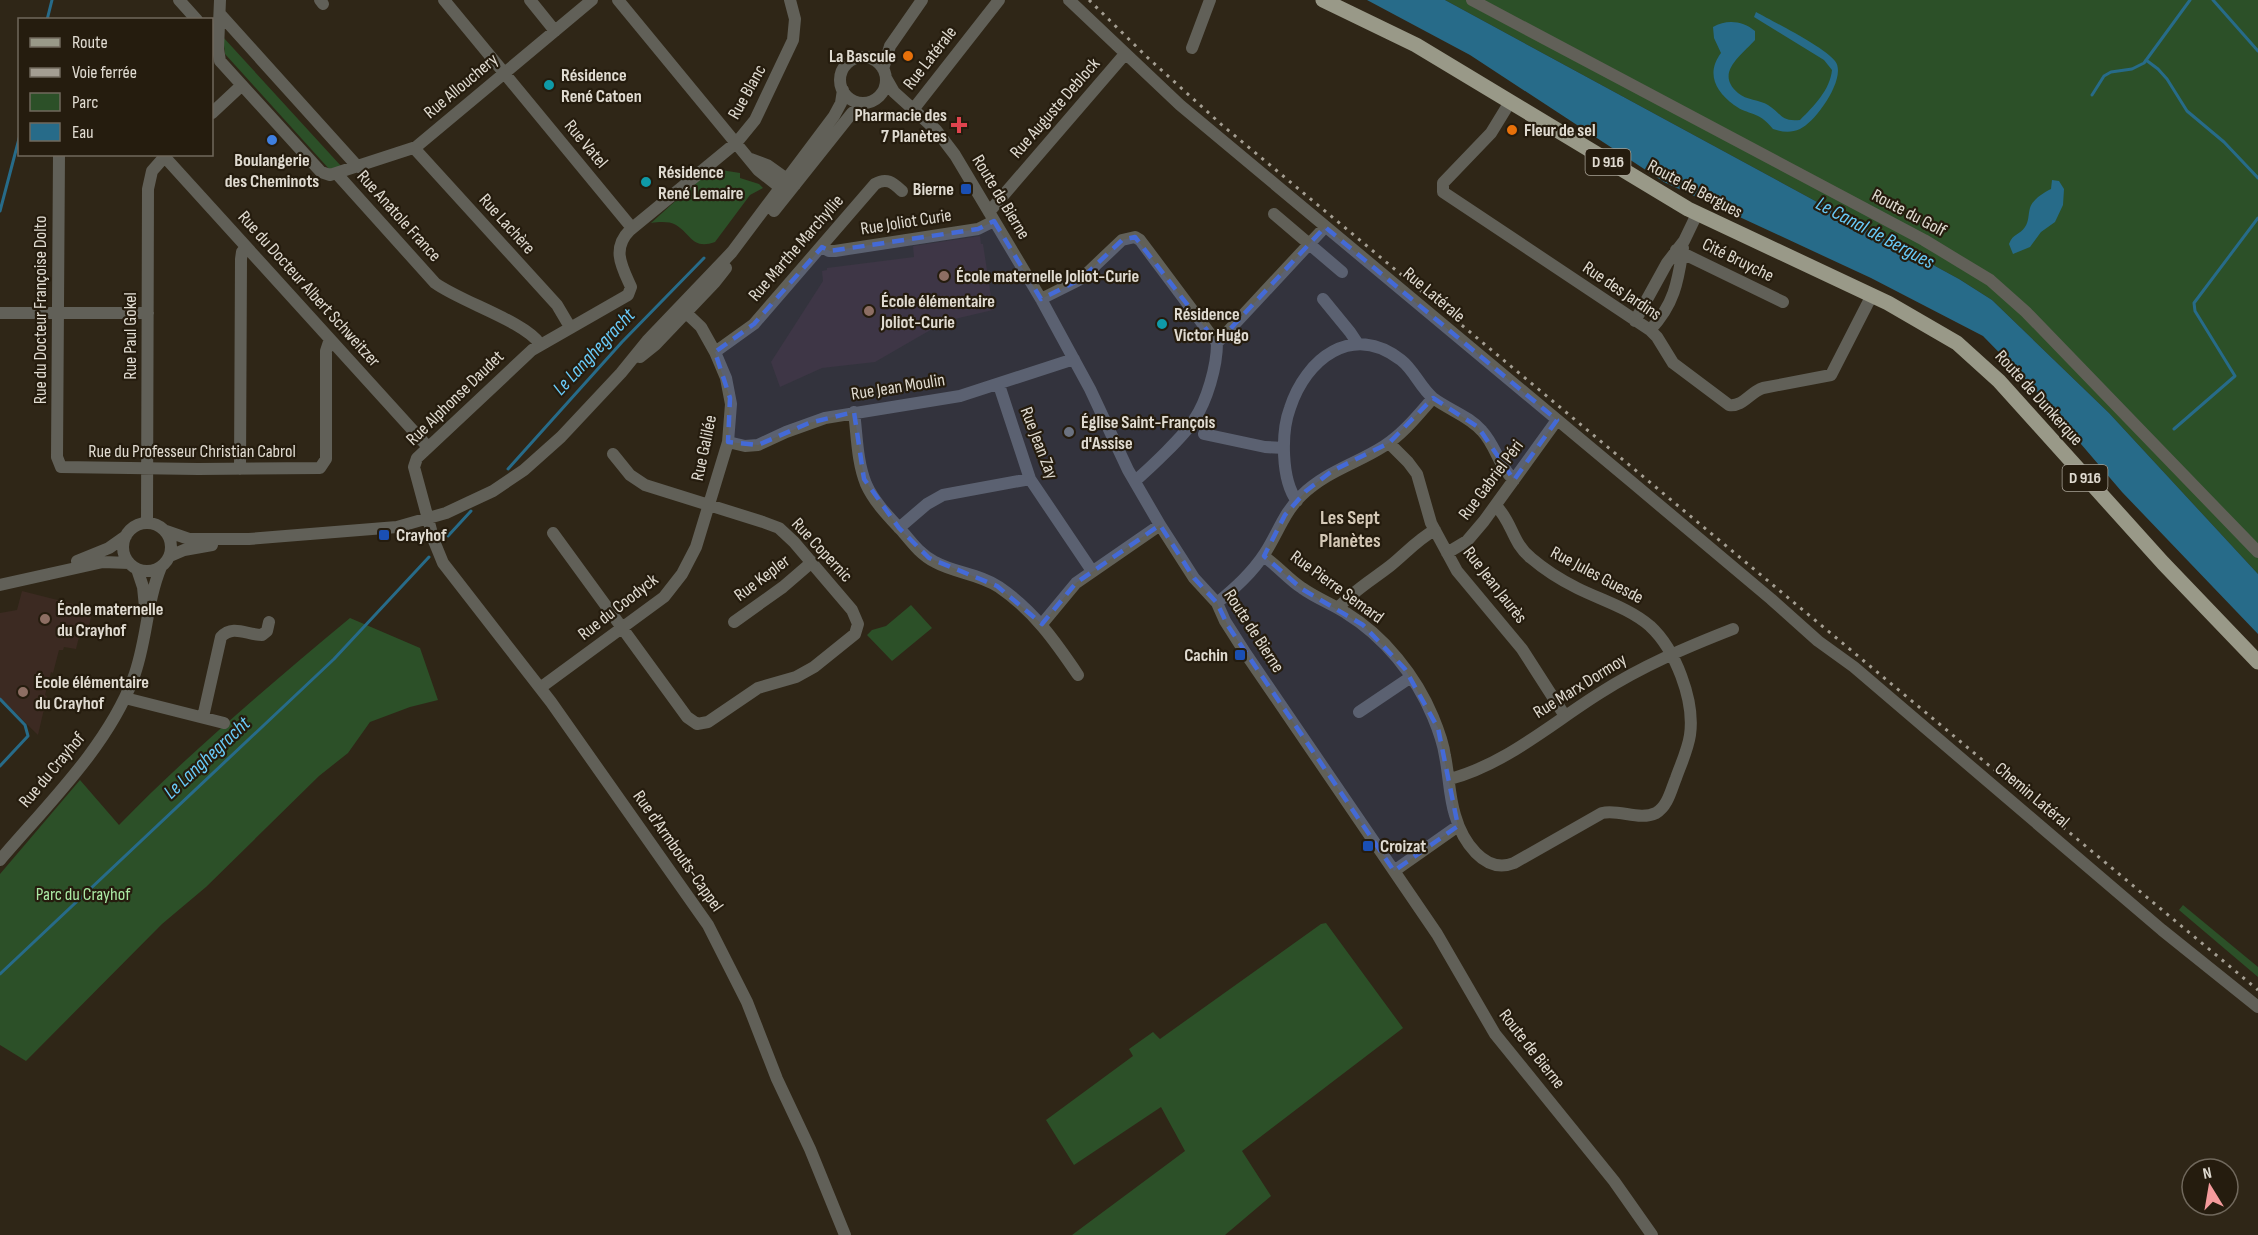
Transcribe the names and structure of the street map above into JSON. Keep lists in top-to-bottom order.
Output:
{
  "streets": {
    "main road": ["D 916", "Route de Bergues", "Route de Dunkerque"],
    "street": [
      "Rue Latérale",
      "Rue Allouchery",
      "Rue Blanc",
      "Rue Auguste Deblock",
      "Rue Vatel",
      "Route de Bierne",
      "Route du Golf",
      "Rue Anatole France",
      "Rue Joliot Curie",
      "Rue Lachère",
      "Rue Marthe Marchyllie",
      "Cité Bruyche",
      "Rue du Docteur Albert Schweitzer",
      "Rue des Jardins",
      "Rue du Docteur Françoise Dolto",
      "Rue Paul Gokel",
      "Rue Jean Moulin",
      "Rue Alphonse Daudet",
      "Rue Jean Zay",
      "Rue Galilée",
      "Rue du Professeur Christian Cabrol",
      "Rue Gabriel Péri",
      "Rue Copernic",
      "Rue Jules Guesde",
      "Rue Kepler",
      "Rue Jean Jaurès",
      "Rue Pierre Semard",
      "Rue du Coodyck",
      "Rue Marx Dormoy",
      "Rue du Crayhof",
      "Chemin Latéral",
      "Rue d'Armbouts-Cappel"
    ]
  },
  "crossings": [
    ["Rue Latérale", "Rue Auguste Deblock"],
    ["Rue Latérale", "Route de Bierne"],
    ["Rue Latérale", "Rue Gabriel Péri"],
    ["Rue Latérale", "Chemin Latéral"],
    ["Rue Allouchery", "Rue Vatel"],
    ["Rue Allouchery", "Rue Anatole France"],
    ["Rue Allouchery", "Rue Lachère"],
    ["Rue Blanc", "Rue Vatel"],
    ["Rue Blanc", "Rue Lachère"],
    ["Rue Blanc", "Rue Alphonse Daudet"],
    ["Rue Auguste Deblock", "Route de Bierne"],
    ["Rue Auguste Deblock", "Rue Joliot Curie"],
    ["Route de Bergues", "Rue des Jardins"],
    ["Route de Bergues", "Route de Dunkerque"],
    ["Route de Bierne", "Rue Joliot Curie"],
    ["Route de Bierne", "Rue Jean Moulin"],
    ["Rue Anatole France", "Rue Alphonse Daudet"],
    ["Rue Joliot Curie", "Rue Marthe Marchyllie"],
    ["Rue Lachère", "Rue Alphonse Daudet"],
    ["Rue Marthe Marchyllie", "Rue Galilée"],
    ["Rue du Docteur Albert Schweitzer", "Rue Alphonse Daudet"],
    ["Rue du Docteur Albert Schweitzer", "Rue du Professeur Christian Cabrol"],
    ["Rue du Docteur Françoise Dolto", "Rue du Professeur Christian Cabrol"],
    ["Rue Paul Gokel", "Rue du Professeur Christian Cabrol"],
    ["Rue Paul Gokel", "Rue du Crayhof"],
    ["Rue Jean Moulin", "Rue Jean Zay"],
    ["Rue Jean Moulin", "Rue Galilée"],
    ["Rue Alphonse Daudet", "Rue d'Armbouts-Cappel"],
    ["Rue Galilée", "Rue Copernic"],
    ["Rue Galilée", "Rue du Coodyck"],
    ["Rue Gabriel Péri", "Rue Jules Guesde"],
    ["Rue Gabriel Péri", "Rue Jean Jaurès"],
    ["Rue Copernic", "Rue Kepler"],
    ["Rue Copernic", "Rue du Coodyck"],
    ["Rue Jules Guesde", "Rue Pierre Semard"],
    ["Rue Jules Guesde", "Rue Marx Dormoy"],
    ["Rue Jean Jaurès", "Rue Marx Dormoy"],
    ["Rue Pierre Semard", "Rue Marx Dormoy"],
    ["Rue du Coodyck", "Rue d'Armbouts-Cappel"]
  ],
  "districts": ["Les Sept Planètes"],
  "water": ["Le Canal de Bergues", "Le Langhegracht"],
  "parks": ["Parc du Crayhof"],
  "places": {
    "other": [
      "La Bascule",
      "Résidence René Catoen",
      "Fleur de sel",
      "Boulangerie des Cheminots",
      "Résidence René Lemaire",
      "École maternelle Joliot-Curie",
      "École élémentaire Joliot-Curie",
      "Résidence Victor Hugo",
      "Église Saint-François d'Assise",
      "École maternelle du Crayhof",
      "École élémentaire du Crayhof"
    ],
    "health": ["Pharmacie des 7 Planètes"],
    "transit": [
      "Bierne",
      "Crayhof",
      "Cachin",
      "Croizat"
    ]
  },
  "legend": [
    "Route",
    "Voie ferrée",
    "Parc",
    "Eau"
  ],
  "north": "top"
}
